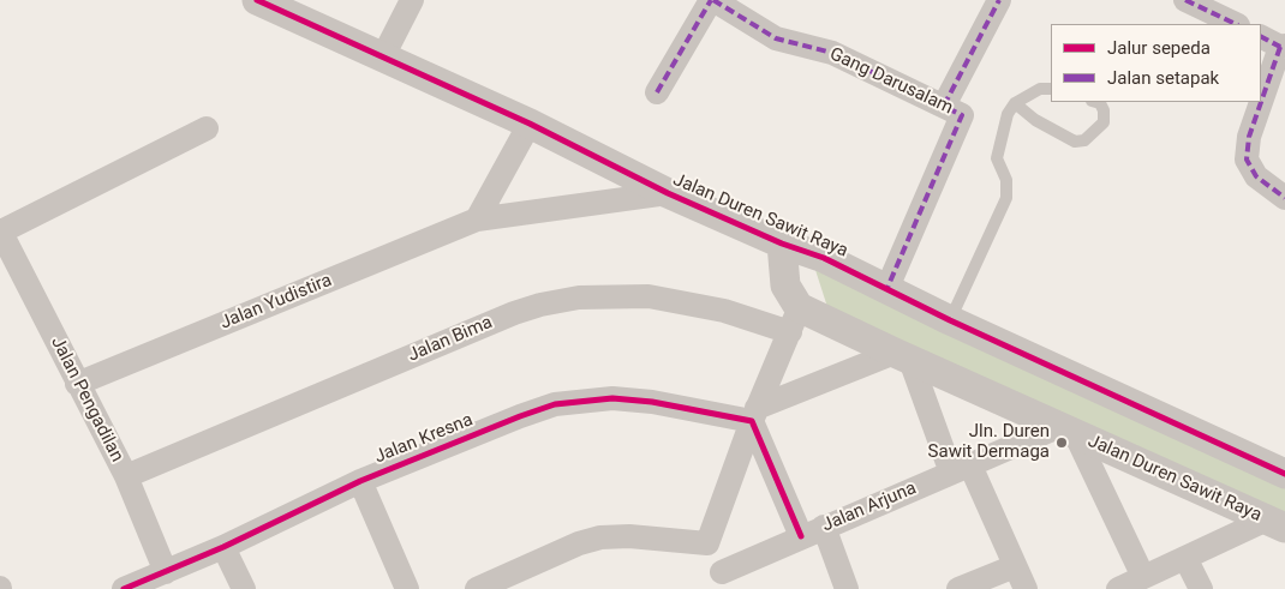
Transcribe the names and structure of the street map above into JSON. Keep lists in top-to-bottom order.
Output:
{
  "streets": {
    "street": [
      "Gang Darusalam",
      "Jalan Duren Sawit Raya",
      "Jalan Yudistira",
      "Jalan Bima",
      "Jalan Pengadilan",
      "Jalan Kresna",
      "Jalan Arjuna"
    ]
  },
  "crossings": [
    ["Gang Darusalam", "Jalan Duren Sawit Raya"],
    ["Jalan Duren Sawit Raya", "Jalan Yudistira"],
    ["Jalan Duren Sawit Raya", "Jalan Bima"],
    ["Jalan Duren Sawit Raya", "Jalan Arjuna"],
    ["Jalan Yudistira", "Jalan Pengadilan"],
    ["Jalan Bima", "Jalan Pengadilan"],
    ["Jalan Pengadilan", "Jalan Kresna"]
  ],
  "places": ["Jln. Duren Sawit Dermaga"],
  "legend": ["Jalur sepeda", "Jalan setapak"]
}
